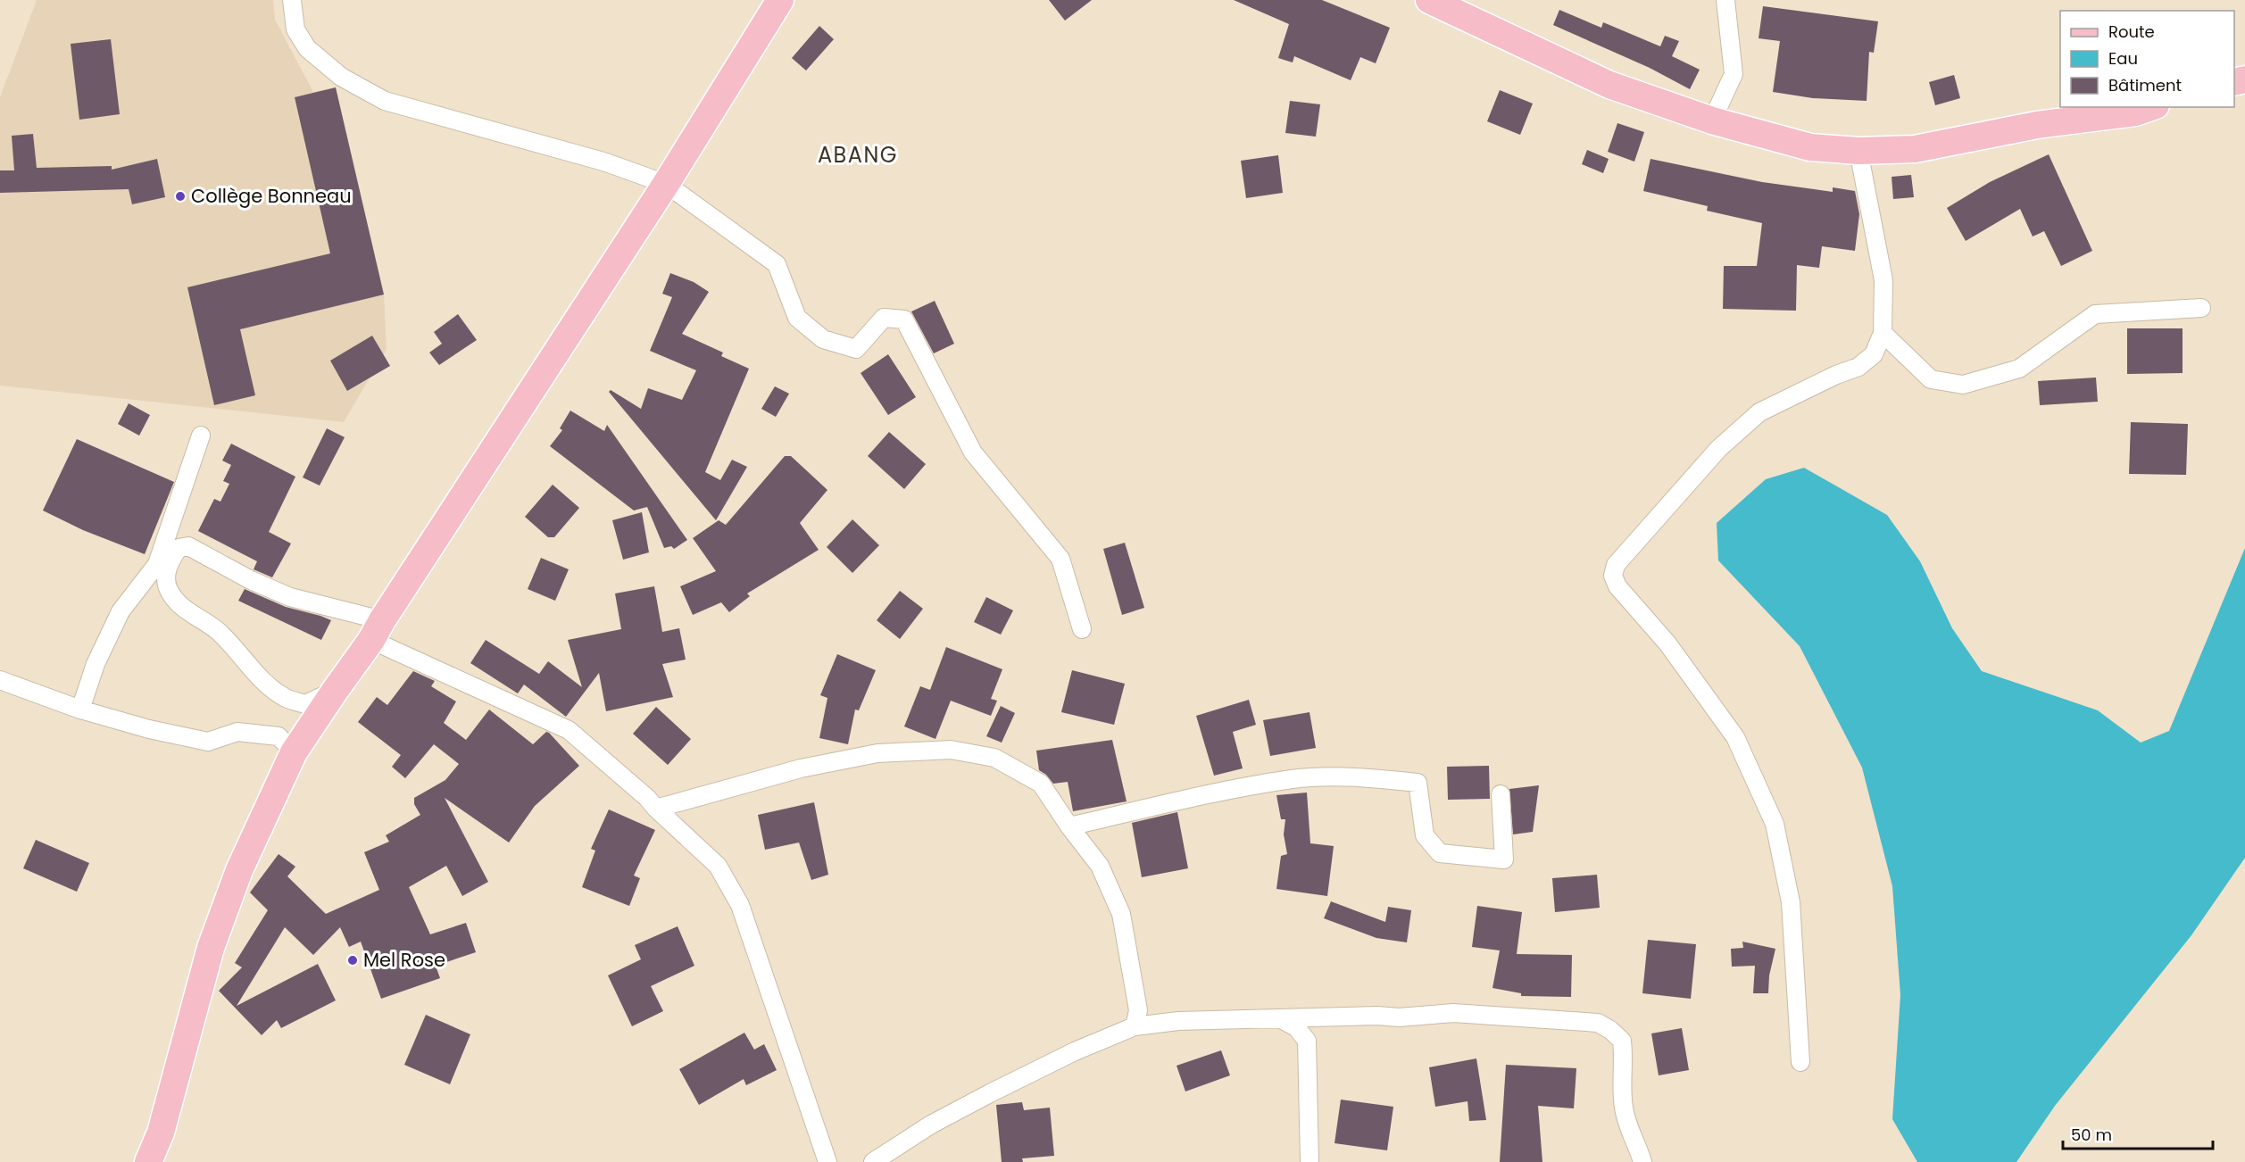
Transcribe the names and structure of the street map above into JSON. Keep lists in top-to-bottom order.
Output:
{
  "districts": ["ABANG"],
  "places": ["Collège Bonneau", "Mel Rose"],
  "legend": ["Route", "Eau", "Bâtiment"],
  "scale_bar": "50 m"
}
